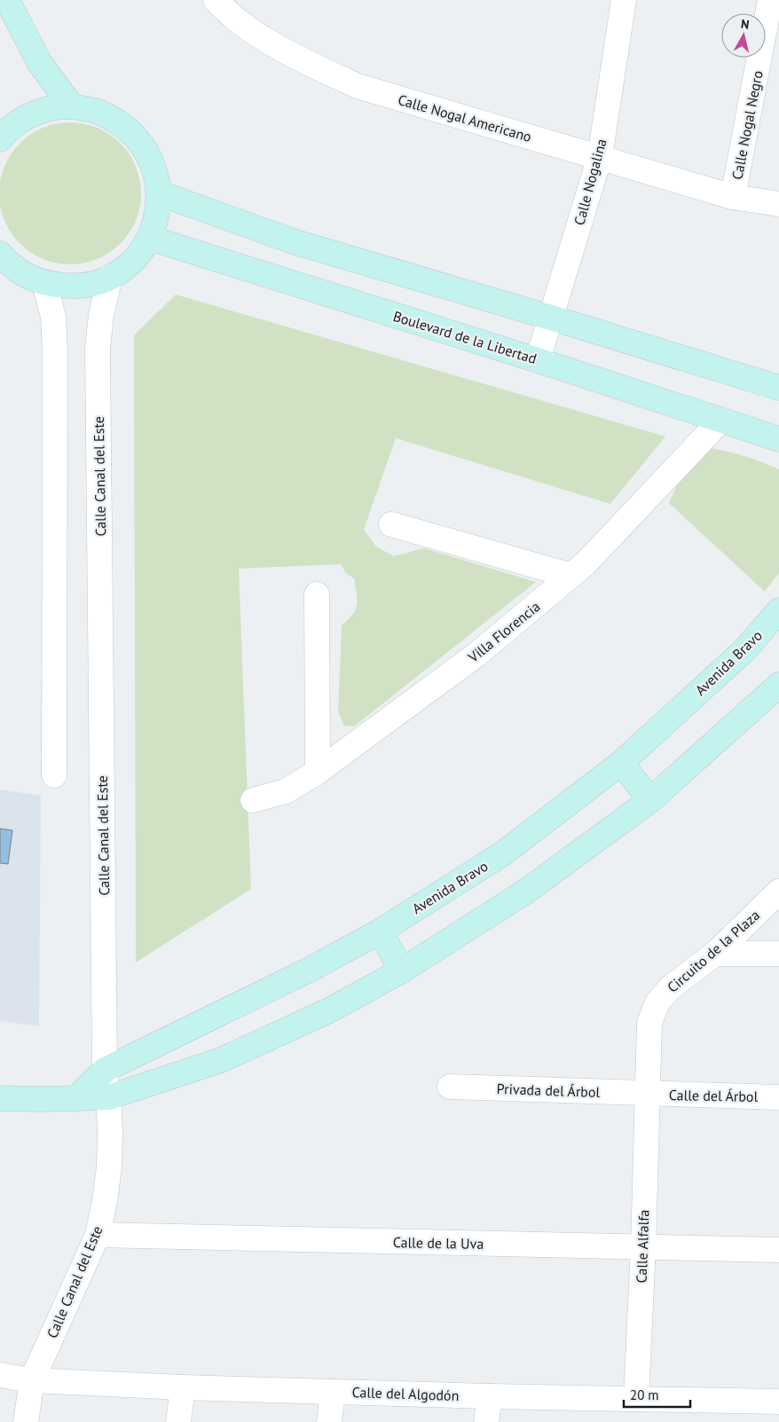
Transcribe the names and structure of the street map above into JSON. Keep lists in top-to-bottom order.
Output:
{
  "streets": {
    "main road": ["Boulevard de la Libertad", "Avenida Bravo"],
    "street": [
      "Calle Nogal Americano",
      "Calle Nogal Negro",
      "Calle Nogalina",
      "Calle Canal del Este",
      "Villa Florencia",
      "Circuito de la Plaza",
      "Privada del Árbol",
      "Calle del Árbol",
      "Calle de la Uva",
      "Calle Alfalfa",
      "Calle del Algodón"
    ]
  },
  "crossings": [
    ["Calle Nogal Americano", "Calle Nogal Negro"],
    ["Calle Nogal Americano", "Calle Nogalina"],
    ["Calle Nogalina", "Boulevard de la Libertad"],
    ["Boulevard de la Libertad", "Villa Florencia"],
    ["Calle Canal del Este", "Avenida Bravo"],
    ["Calle Canal del Este", "Calle de la Uva"],
    ["Calle Canal del Este", "Calle del Algodón"],
    ["Circuito de la Plaza", "Privada del Árbol"],
    ["Circuito de la Plaza", "Calle del Árbol"],
    ["Circuito de la Plaza", "Calle Alfalfa"],
    ["Privada del Árbol", "Calle del Árbol"],
    ["Privada del Árbol", "Calle Alfalfa"],
    ["Calle del Árbol", "Calle Alfalfa"],
    ["Calle de la Uva", "Calle Alfalfa"],
    ["Calle Alfalfa", "Calle del Algodón"]
  ],
  "scale_bar": "20 m",
  "north": "top"
}
